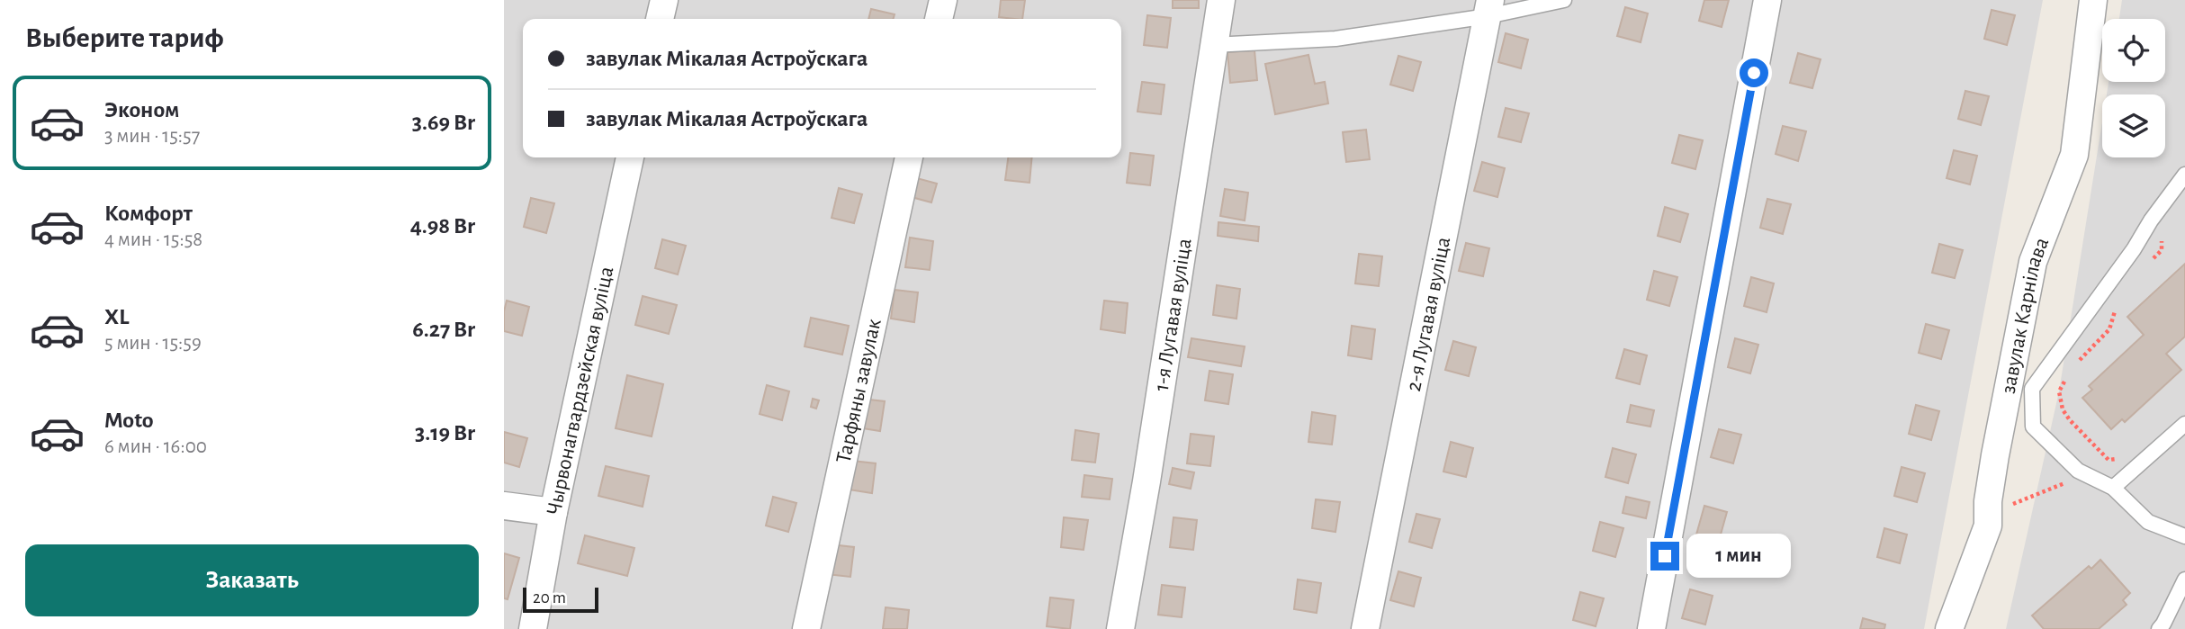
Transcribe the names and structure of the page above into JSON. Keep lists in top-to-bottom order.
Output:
{
  "streets": {
    "street": [
      "2-я Лугавая вуліца",
      "1-я Лугавая вуліца",
      "завулак Карнілава",
      "Чырвонагвардзейская вуліца",
      "Тарфяны завулак"
    ]
  },
  "scale_bar": "20 m",
  "page": {
    "heading": "Выберите тариф",
    "banner": ["завулак Мікалая Астроўскага", "завулак Мікалая Астроўскага"],
    "list": [
      {
        "name": "Эконом",
        "note": "3 мин · 15:57",
        "value": "3.69 Br"
      },
      {
        "name": "Комфорт",
        "note": "4 мин · 15:58",
        "value": "4.98 Br"
      },
      {
        "name": "XL",
        "note": "5 мин · 15:59",
        "value": "6.27 Br"
      },
      {
        "name": "Moto",
        "note": "6 мин · 16:00",
        "value": "3.19 Br"
      }
    ],
    "buttons": "Заказать",
    "bubble": "1 мин",
    "scale": "20 m"
  }
}
